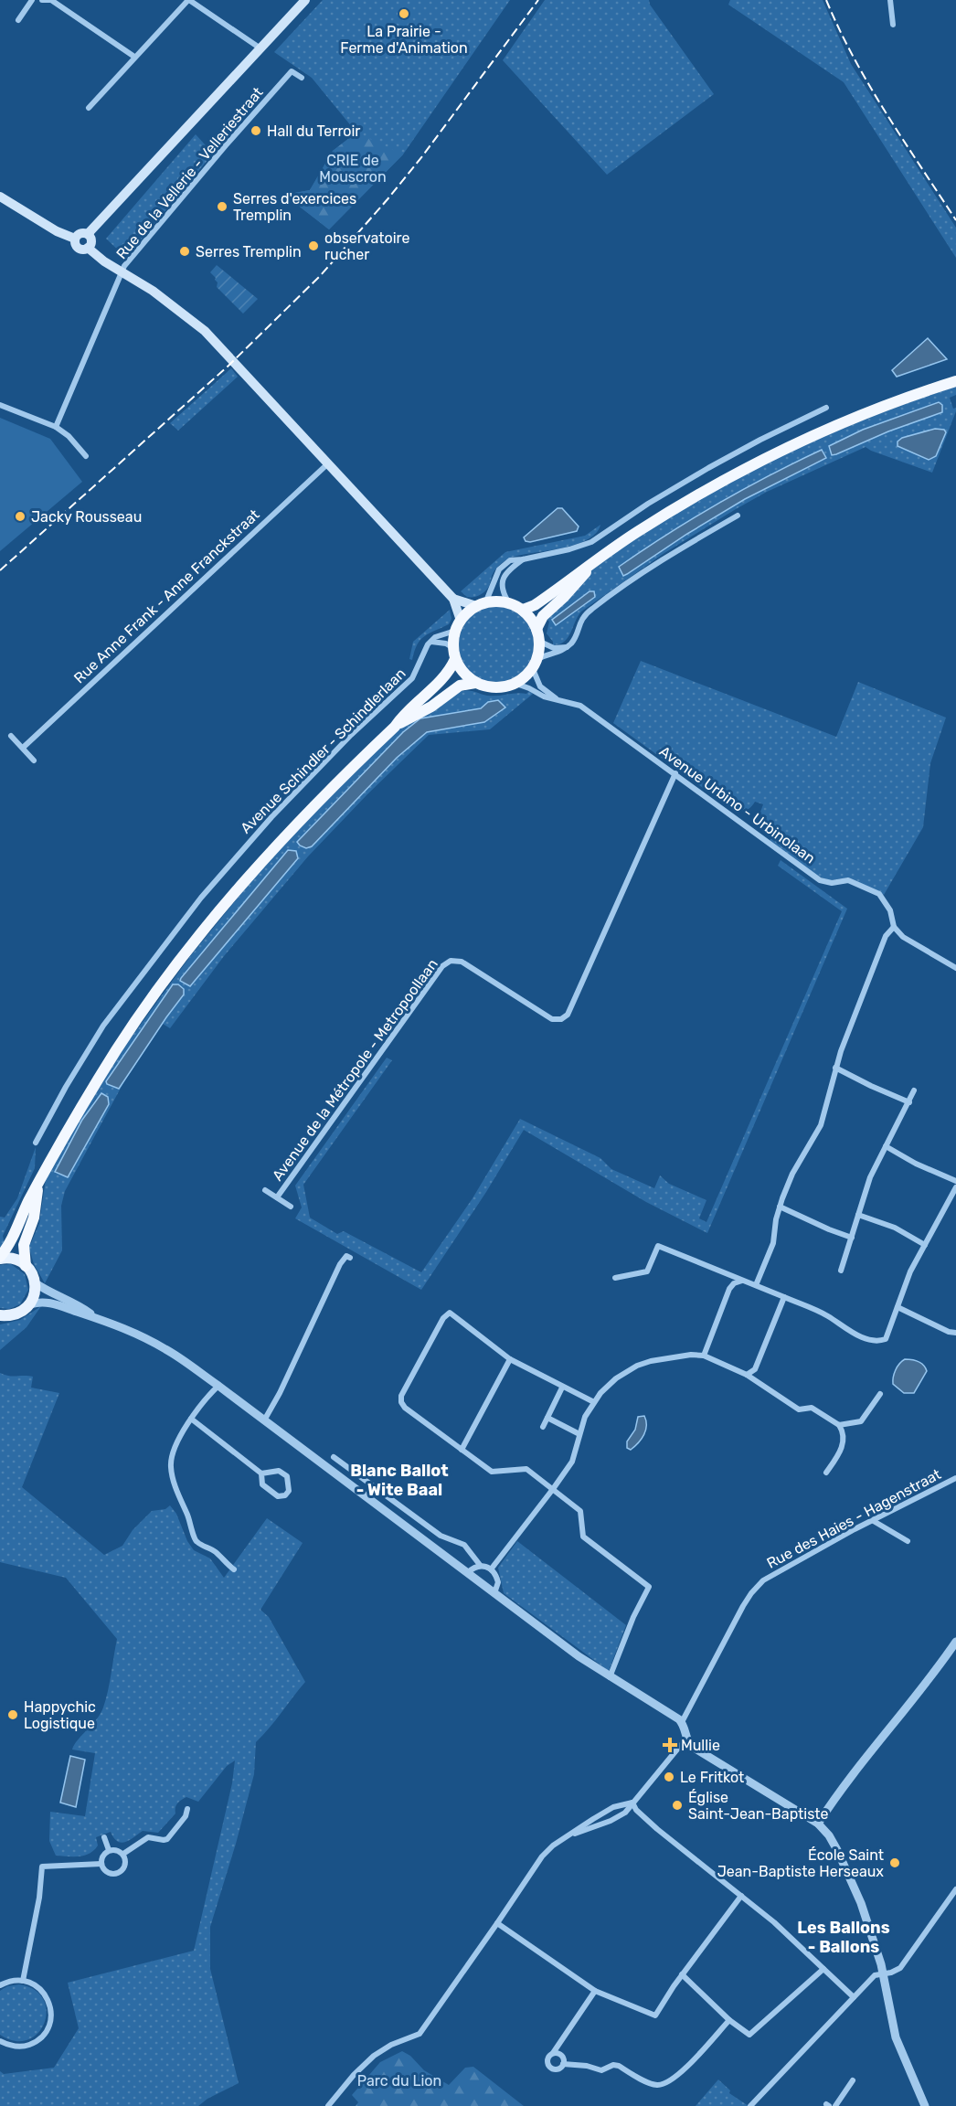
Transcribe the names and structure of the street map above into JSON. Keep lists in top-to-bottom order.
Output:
{
  "streets": {
    "street": [
      "Rue de la Vellerie - Velleriestraat",
      "Rue Anne Frank - Anne Franckstraat",
      "Avenue Schindler - Schindlerlaan",
      "Avenue Urbino - Urbinolaan",
      "Avenue de la Métropole - Metropoollaan",
      "Rue des Haies - Hagenstraat"
    ]
  },
  "crossings": [
    ["Avenue Urbino - Urbinolaan", "Avenue de la Métropole - Metropoollaan"]
  ],
  "districts": ["Blanc Ballot - Wite Baal", "Les Ballons - Ballons"],
  "parks": ["CRIE de Mouscron", "Parc du Lion"],
  "places": {
    "other": [
      "La Prairie - Ferme d'Animation",
      "Hall du Terroir",
      "Serres d'exercices Tremplin",
      "observatoire rucher",
      "Serres Tremplin",
      "Jacky Rousseau",
      "Happychic Logistique",
      "Le Fritkot",
      "Église Saint-Jean-Baptiste",
      "École Saint Jean-Baptiste Herseaux"
    ],
    "health": ["Mullie"]
  }
}
